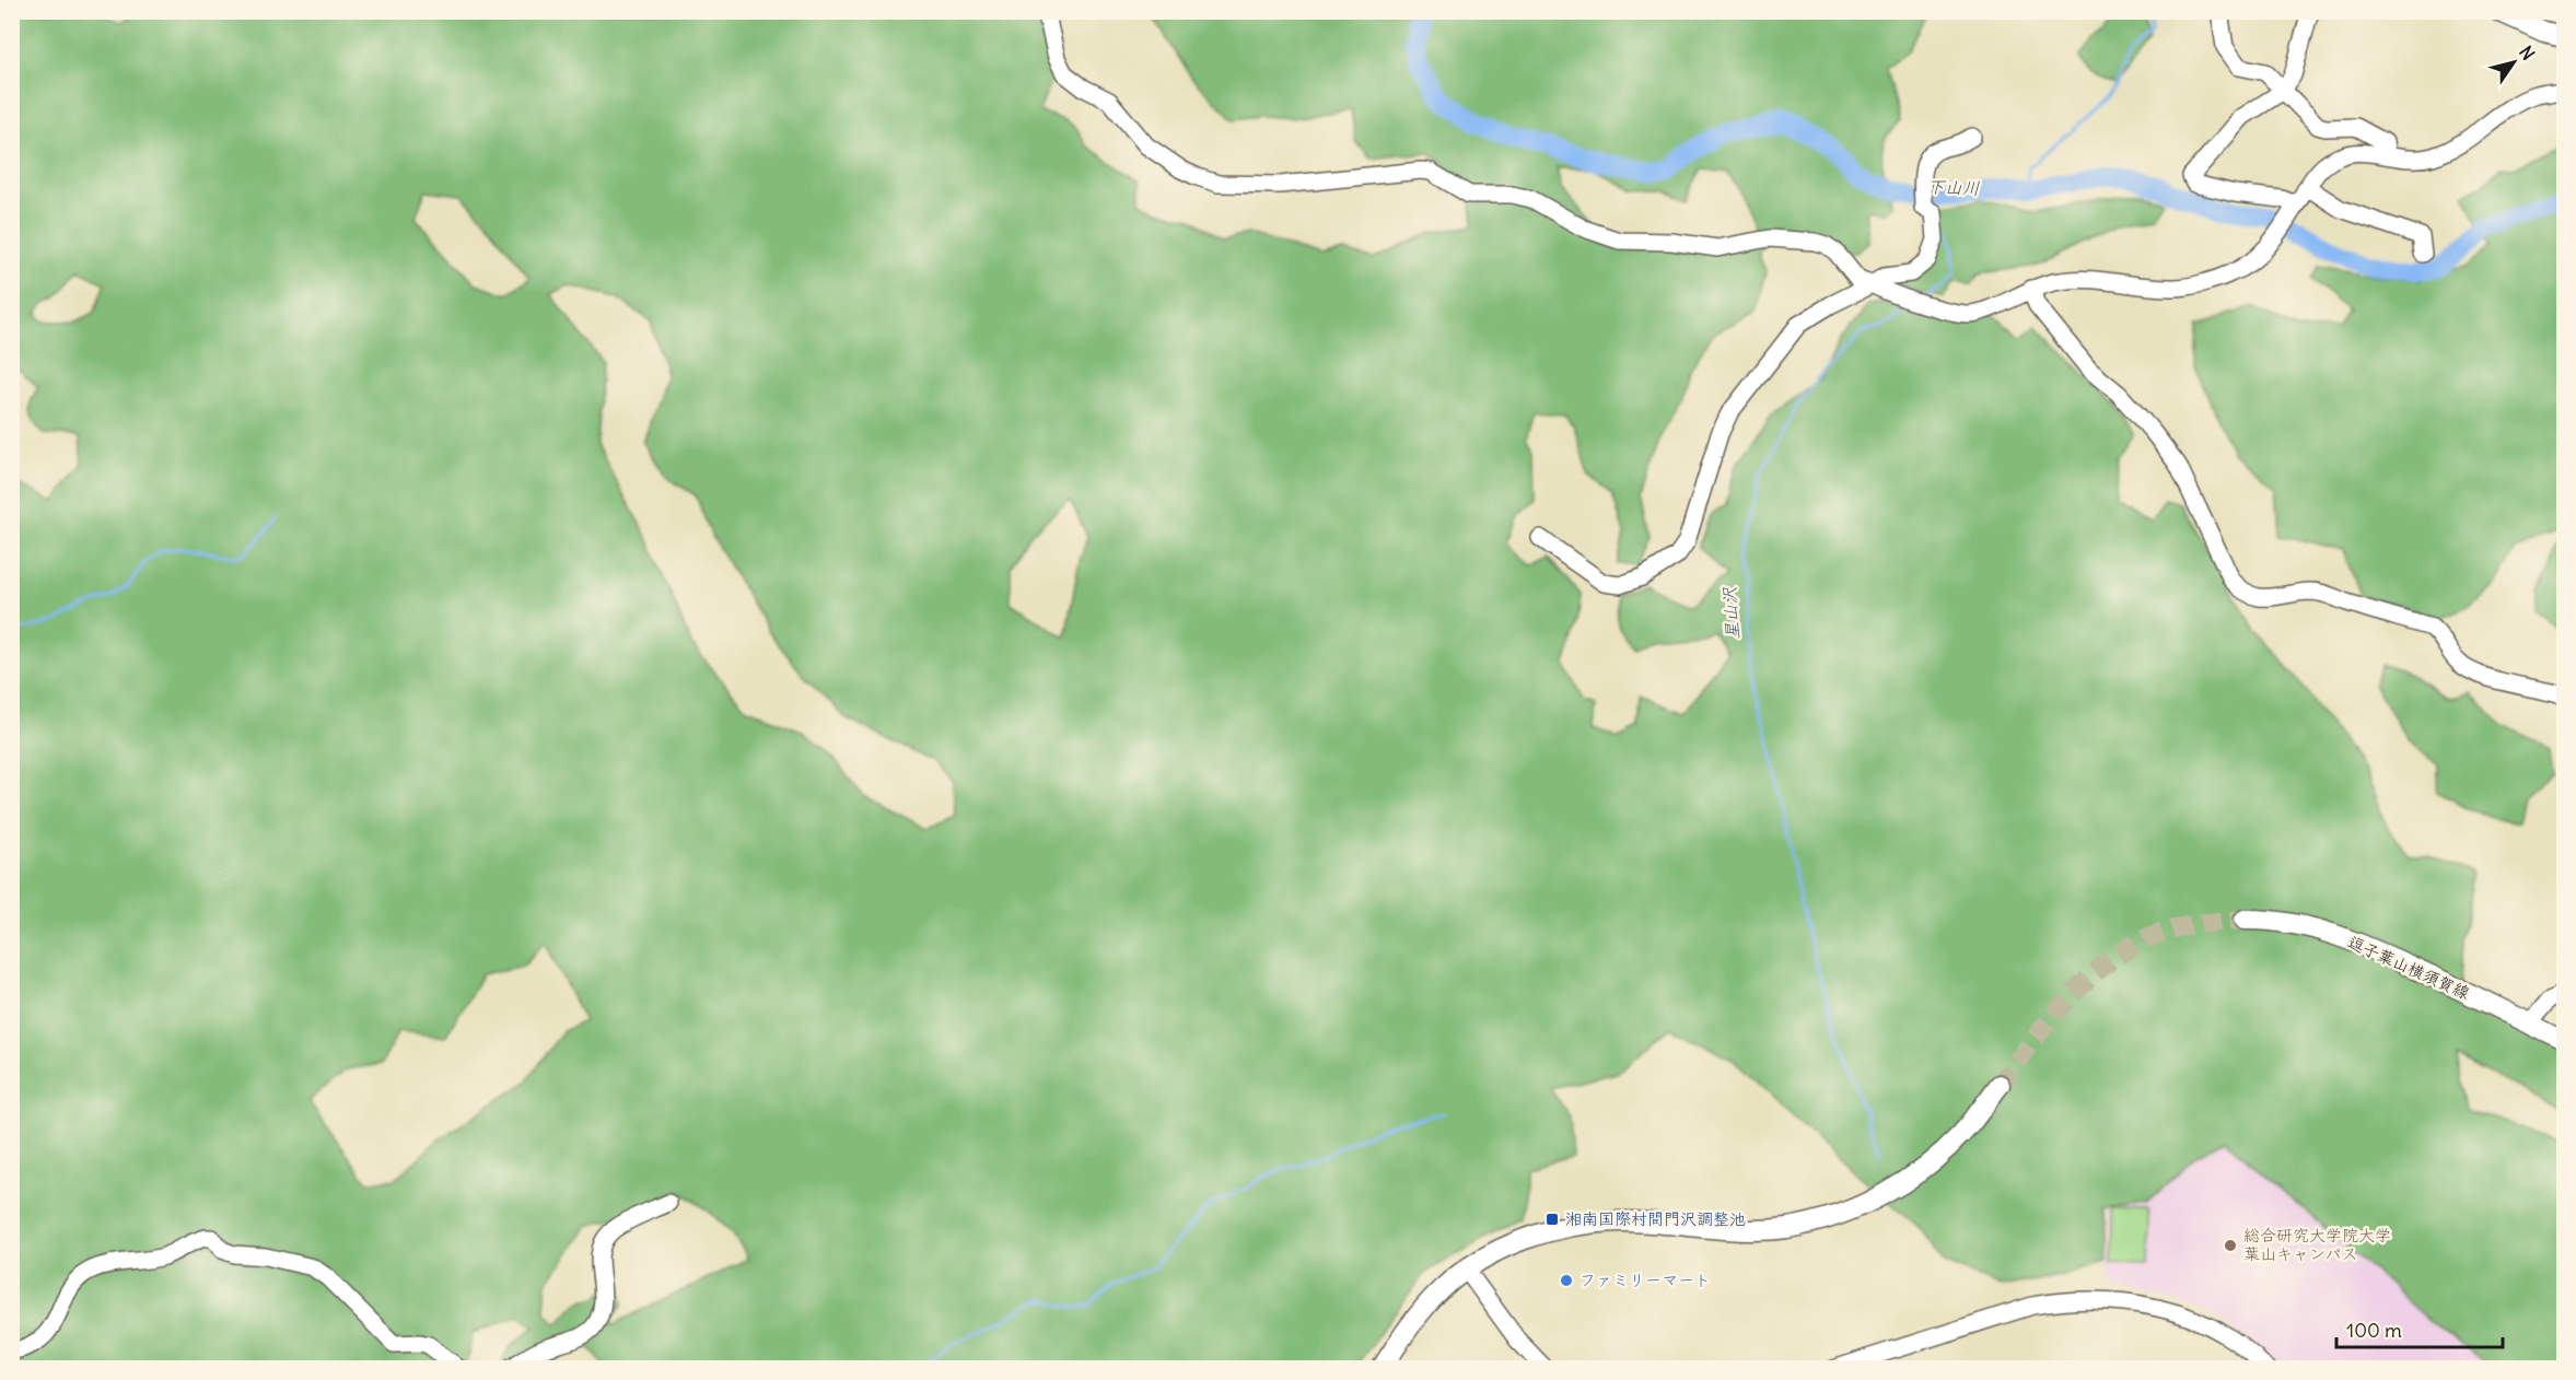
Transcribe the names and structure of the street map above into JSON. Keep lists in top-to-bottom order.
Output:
{
  "streets": {
    "main road": ["逗子葉山横須賀線"]
  },
  "water": ["下山川", "星山沢"],
  "places": {
    "transit": ["湘南国際村間門沢調整池"],
    "other": ["総合研究大学院大学 葉山キャンパス", "ファミリーマート"]
  },
  "scale_bar": "100 m",
  "north": "top right"
}
